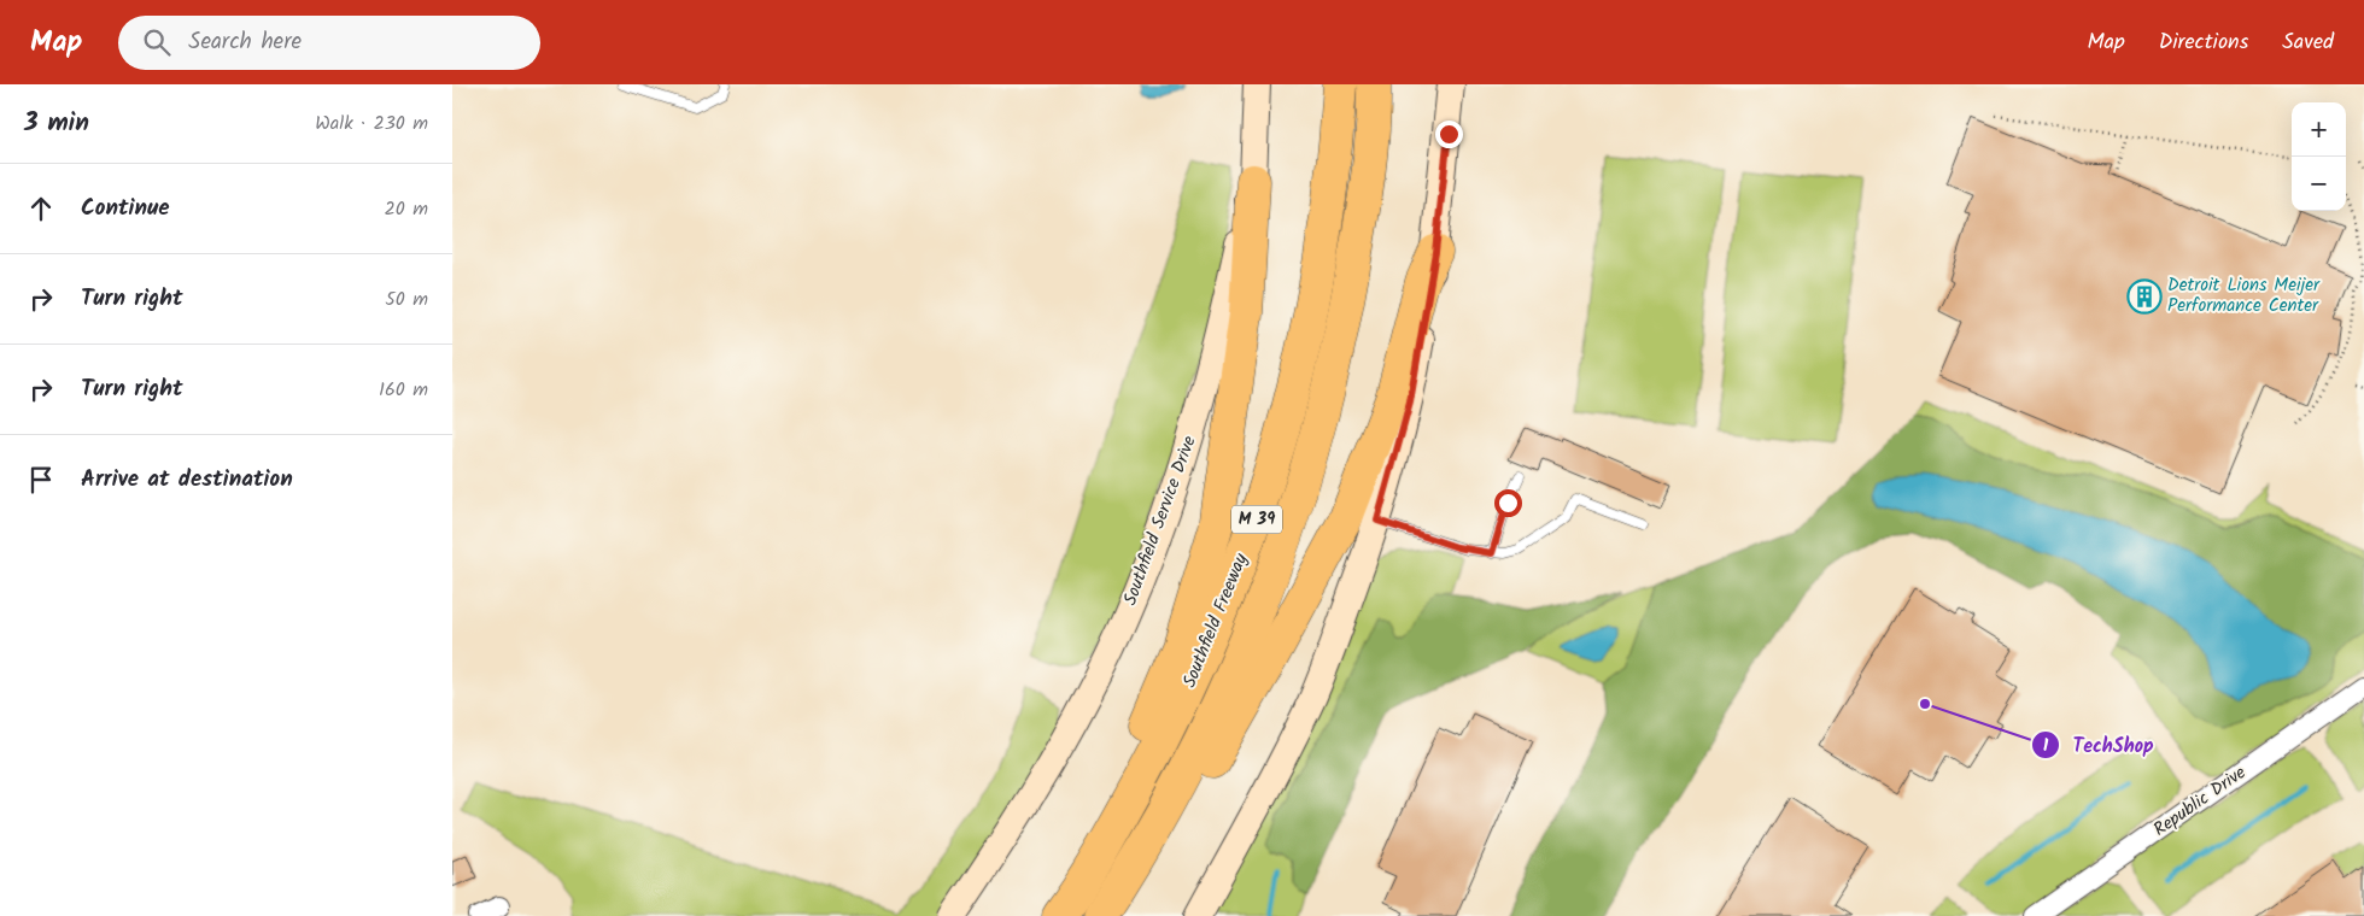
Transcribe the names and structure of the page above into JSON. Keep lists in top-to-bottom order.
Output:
{
  "streets": {
    "highway": ["M 39", "Southfield Freeway"],
    "main road": ["Southfield Service Drive"],
    "street": ["Republic Drive"]
  },
  "places": {
    "building": ["Detroit Lions Meijer Performance Center"],
    "other": ["TechShop"]
  },
  "page": {
    "header": "Map",
    "search": "Search here",
    "nav": ["Map", "Directions", "Saved"],
    "heading": ["3 min", "Walk · 230 m"],
    "map_buttons": ["+", "−"],
    "list": [
      ["Continue", "20 m"],
      ["Turn right", "50 m"],
      ["Turn right", "160 m"],
      "Arrive at destination"
    ]
  }
}
